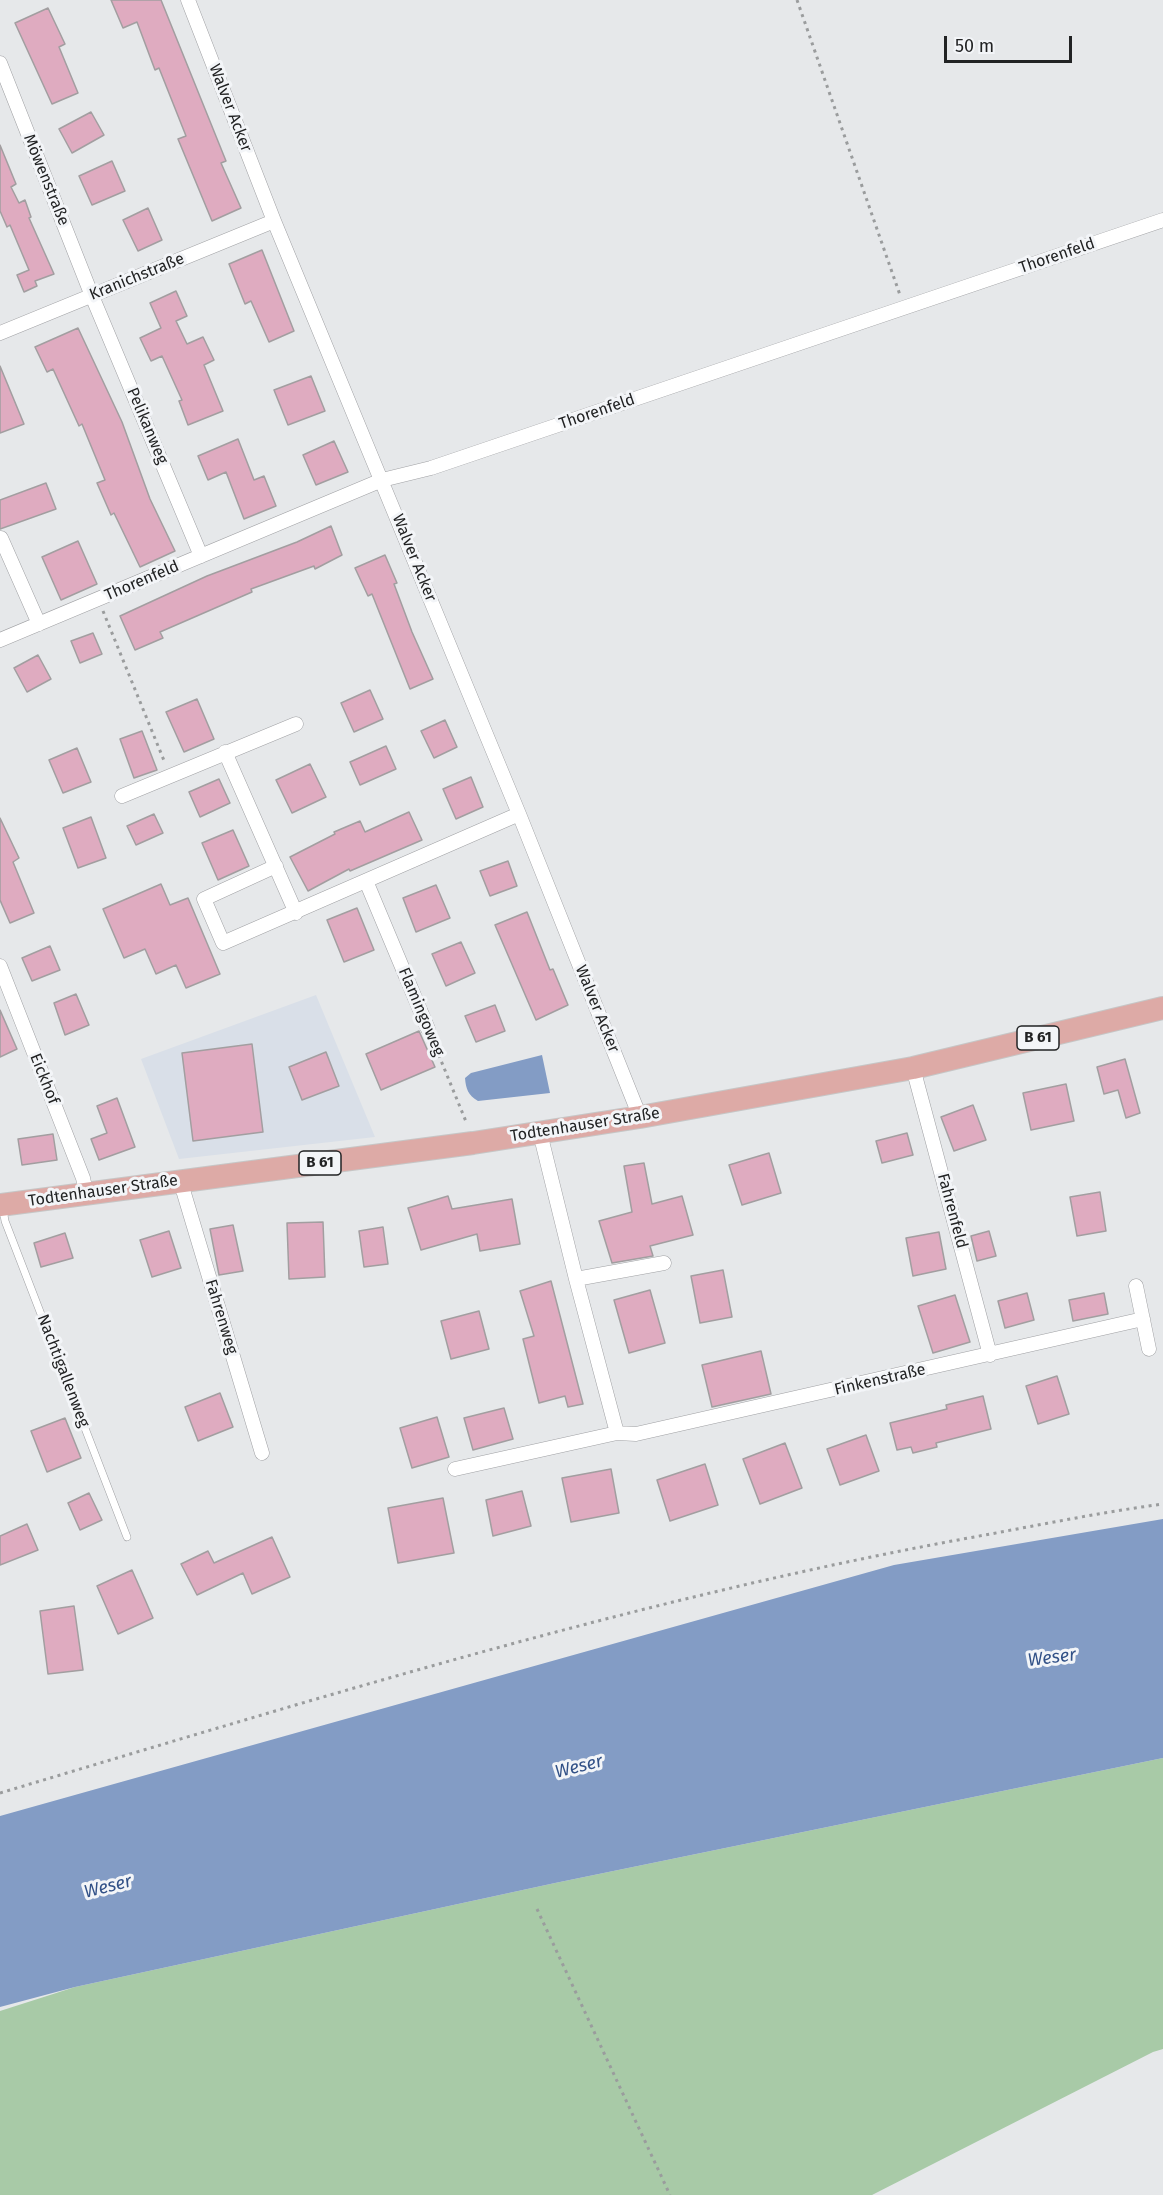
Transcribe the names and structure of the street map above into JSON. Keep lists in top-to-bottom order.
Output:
{
  "streets": {
    "main road": ["B 61", "Todtenhauser Straße"],
    "street": [
      "Walver Acker",
      "Möwenstraße",
      "Thorenfeld",
      "Kranichstraße",
      "Pelikanweg",
      "Flamingoweg",
      "Eickhof",
      "Fahrenfeld",
      "Fahrenweg",
      "Finkenstraße"
    ],
    "lane": ["Nachtigallenweg"]
  },
  "crossings": [
    ["Walver Acker", "Thorenfeld"],
    ["Walver Acker", "Kranichstraße"],
    ["Walver Acker", "Todtenhauser Straße"],
    ["Möwenstraße", "Kranichstraße"],
    ["Möwenstraße", "Pelikanweg"],
    ["Thorenfeld", "Pelikanweg"],
    ["Kranichstraße", "Pelikanweg"],
    ["Flamingoweg", "Todtenhauser Straße"],
    ["Eickhof", "Todtenhauser Straße"],
    ["Todtenhauser Straße", "Fahrenfeld"],
    ["Todtenhauser Straße", "Fahrenweg"],
    ["Todtenhauser Straße", "Nachtigallenweg"],
    ["Fahrenfeld", "Finkenstraße"]
  ],
  "water": ["Weser"],
  "scale_bar": "50 m"
}
